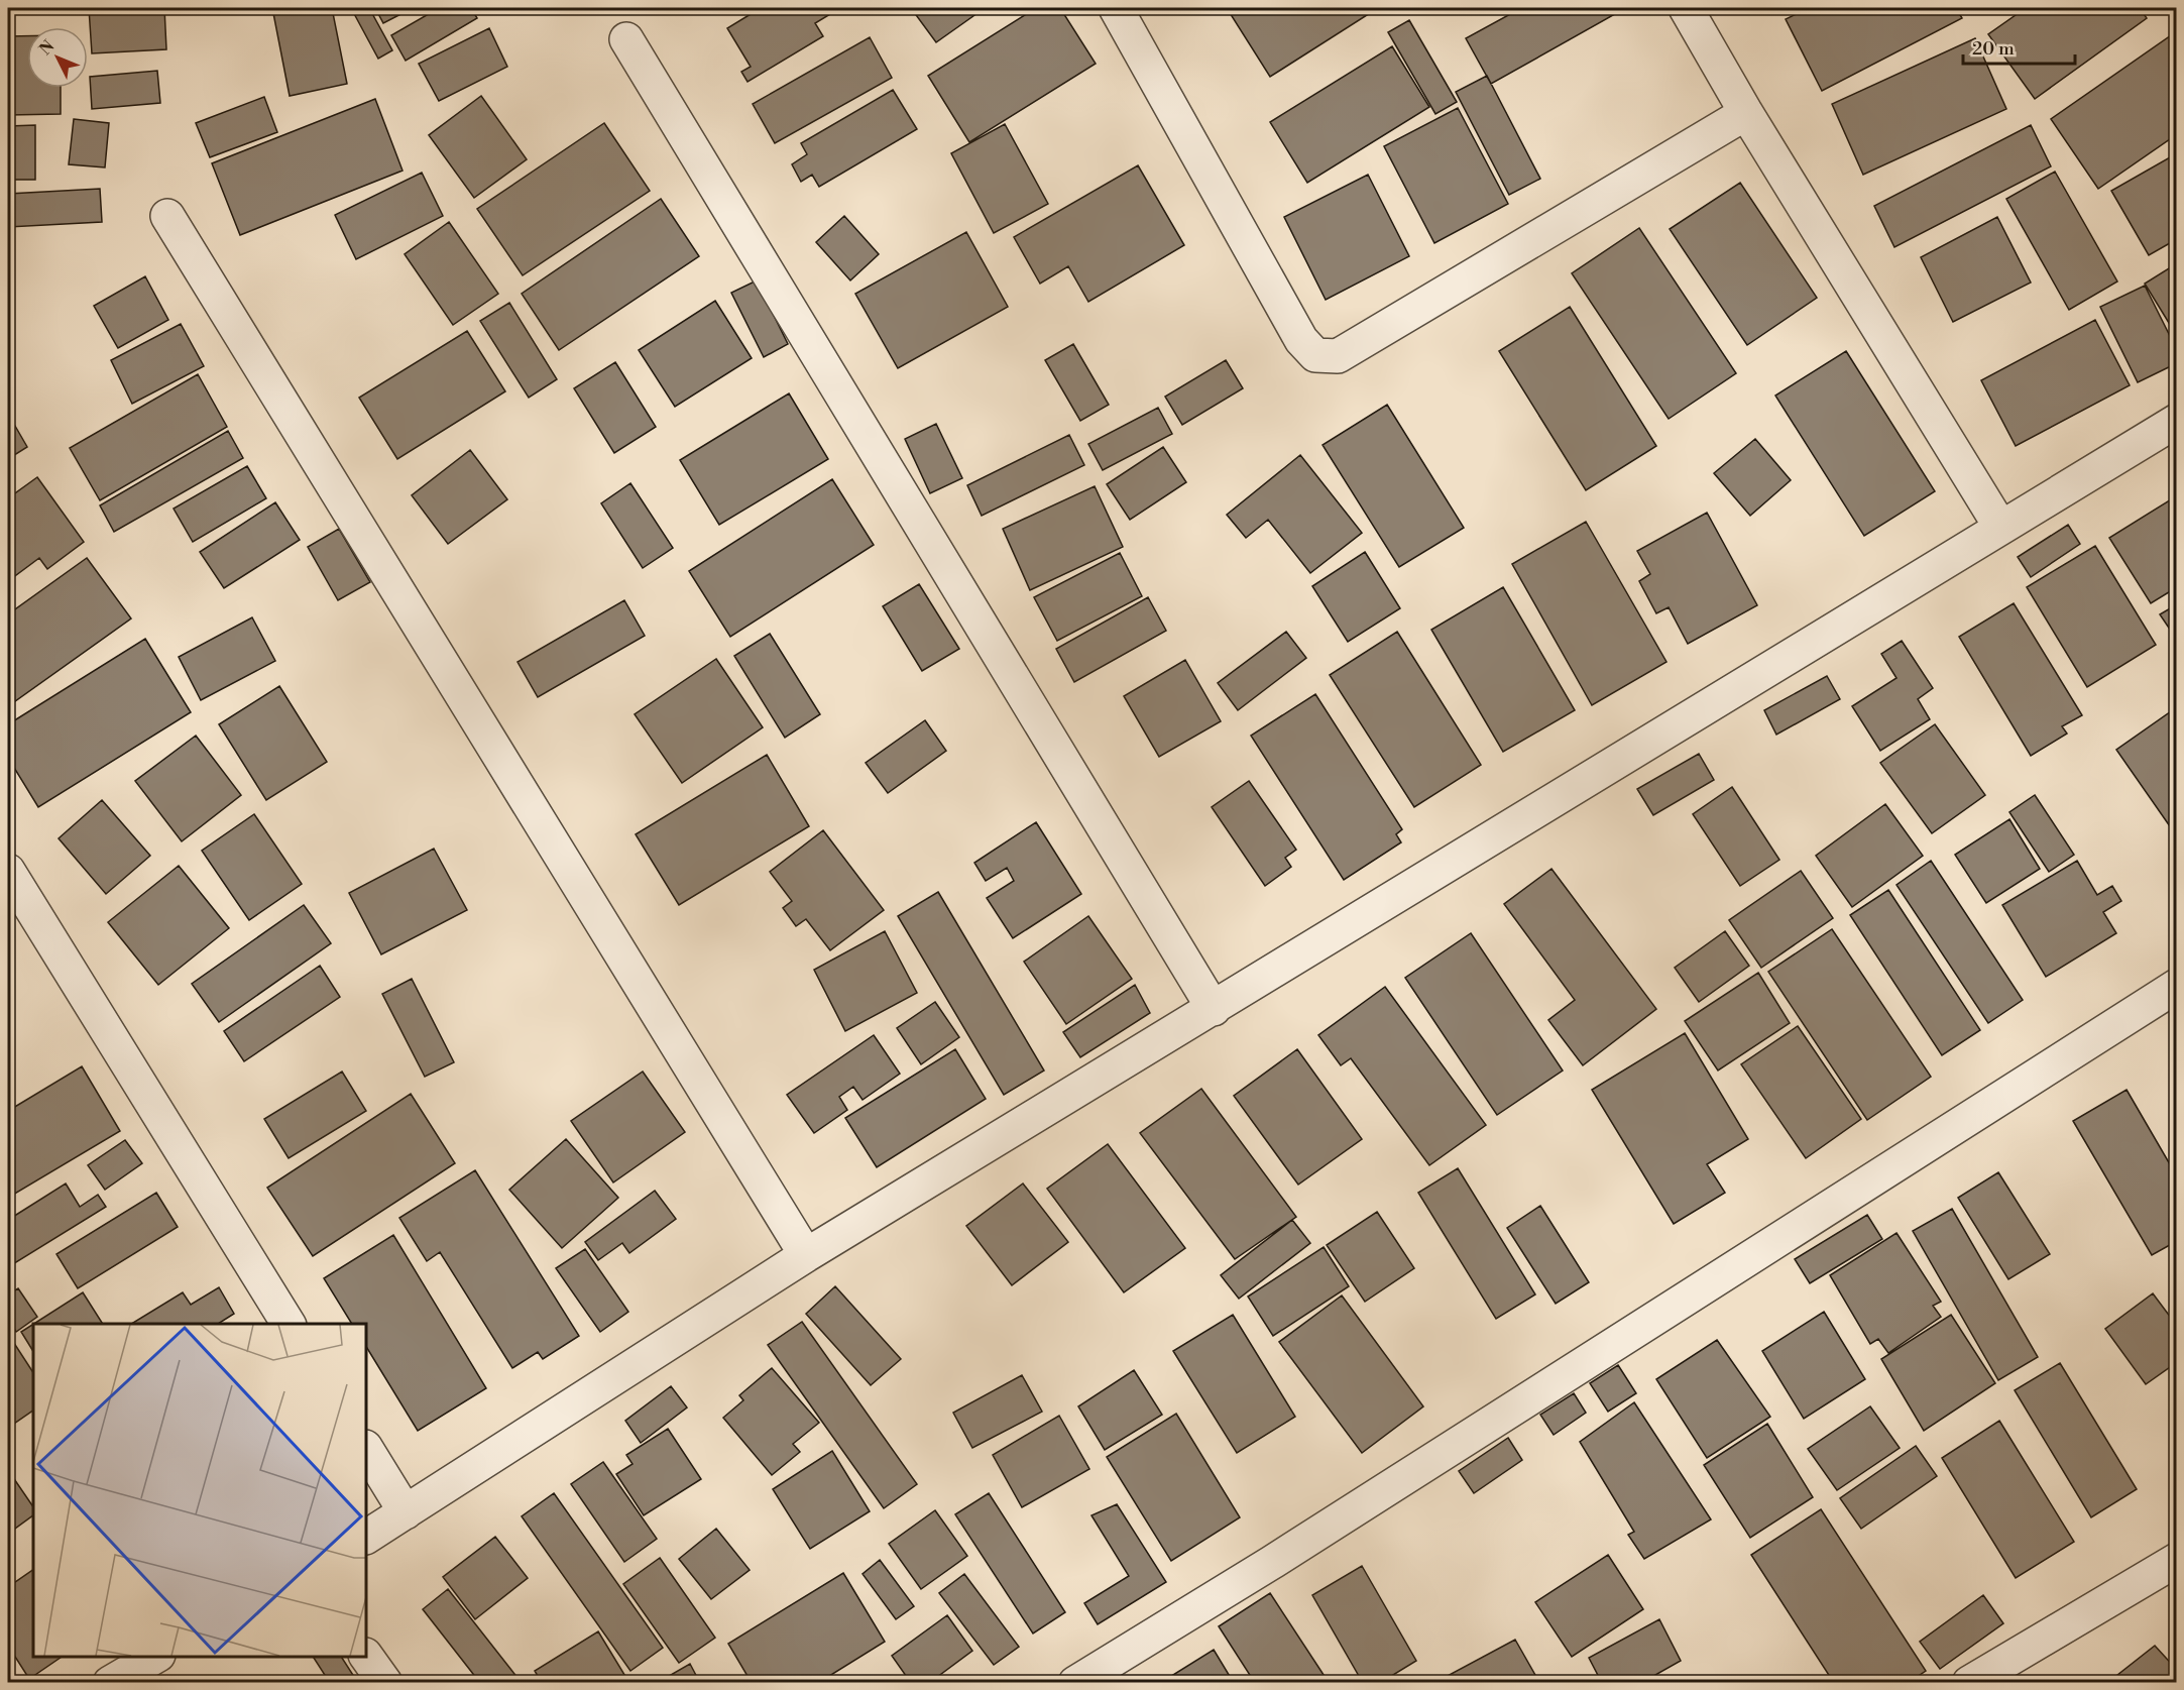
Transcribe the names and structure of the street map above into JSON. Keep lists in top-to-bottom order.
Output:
{
  "scale_bar": "20 m",
  "north": "top left"
}
